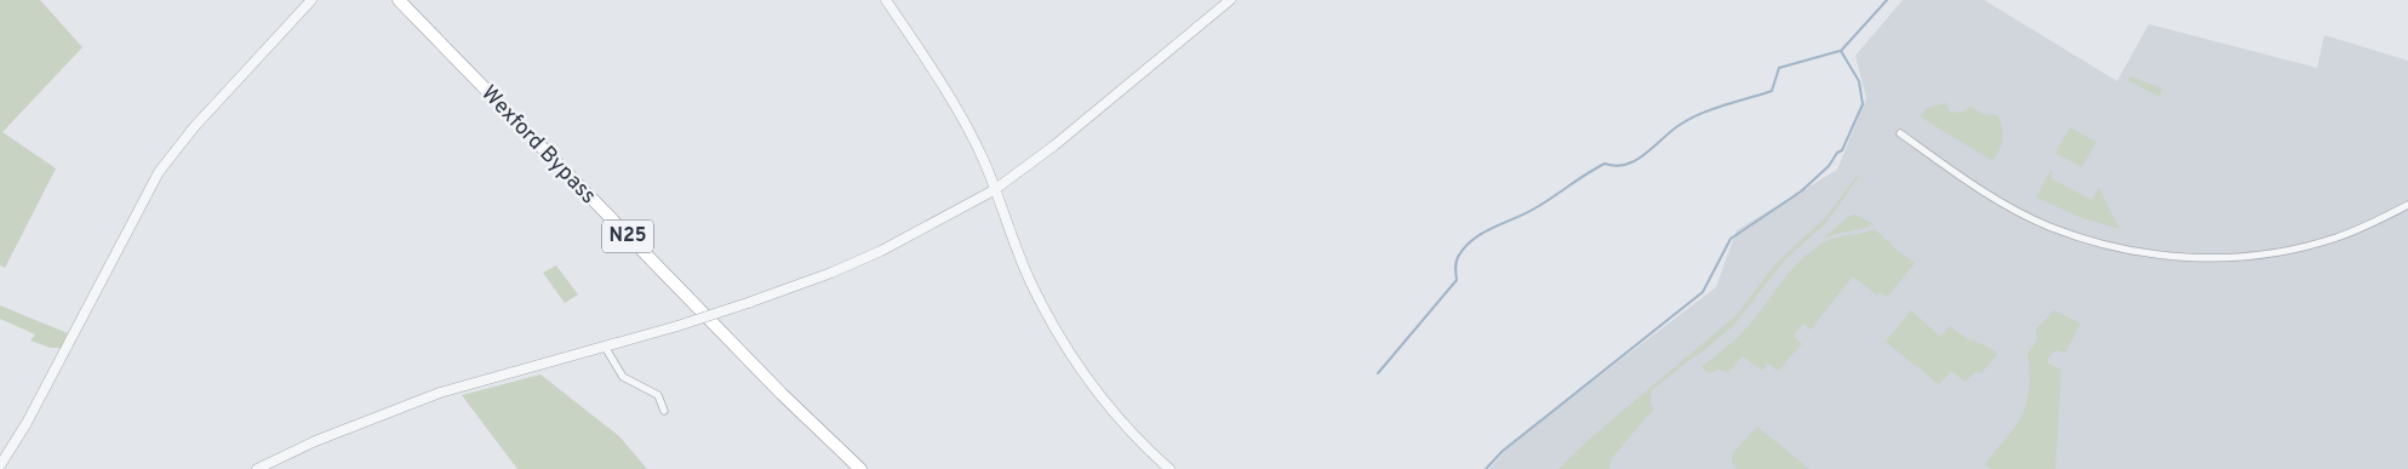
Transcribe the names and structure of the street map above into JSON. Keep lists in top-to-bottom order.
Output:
{
  "streets": {
    "highway": ["Wexford Bypass", "N25"]
  }
}
